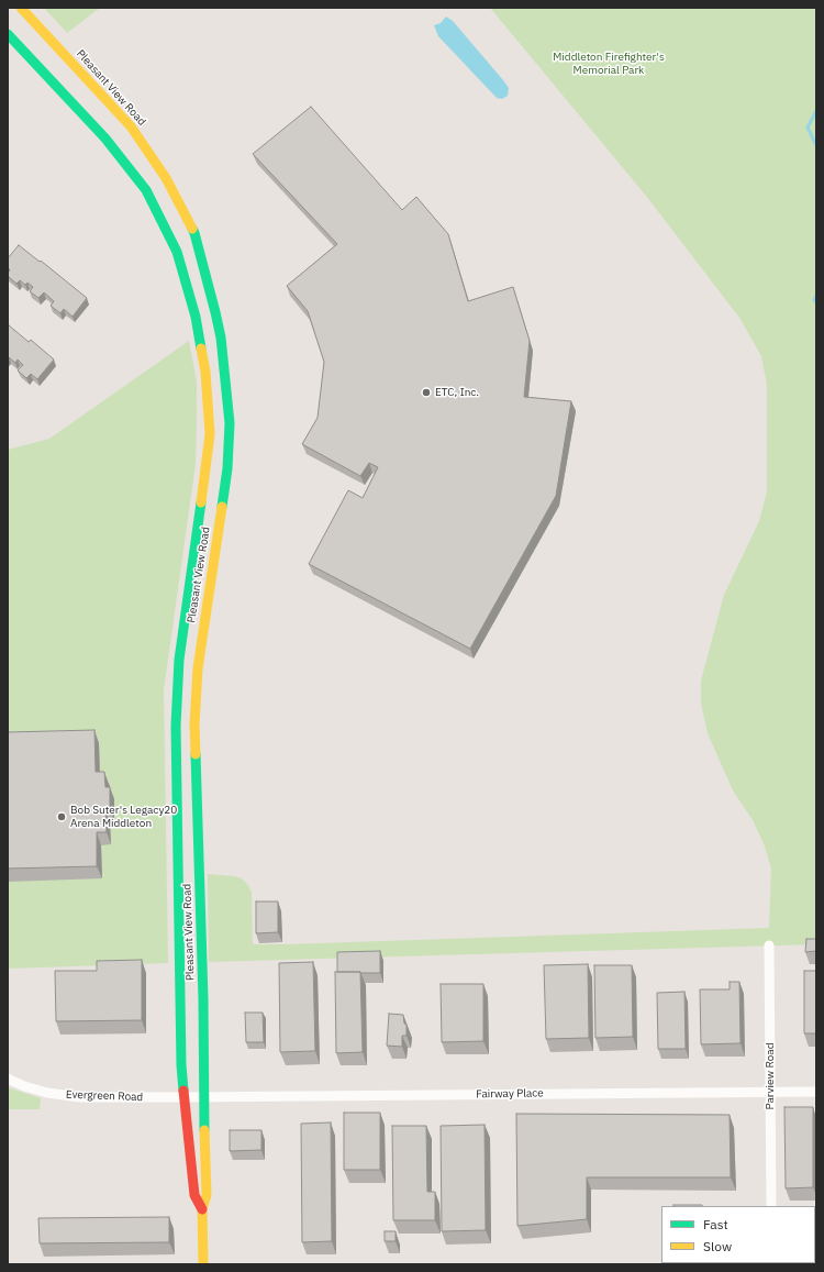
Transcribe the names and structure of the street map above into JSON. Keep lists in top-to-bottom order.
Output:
{
  "streets": {
    "street": [
      "Pleasant View Road",
      "Parview Road",
      "Fairway Place",
      "Evergreen Road"
    ]
  },
  "crossings": [
    ["Pleasant View Road", "Fairway Place"],
    ["Pleasant View Road", "Evergreen Road"],
    ["Parview Road", "Fairway Place"],
    ["Fairway Place", "Evergreen Road"]
  ],
  "parks": ["Middleton Firefighter's Memorial Park"],
  "places": ["ETC, Inc.", "Bob Suter's Legacy20 Arena Middleton"],
  "legend": ["Fast", "Slow"]
}
